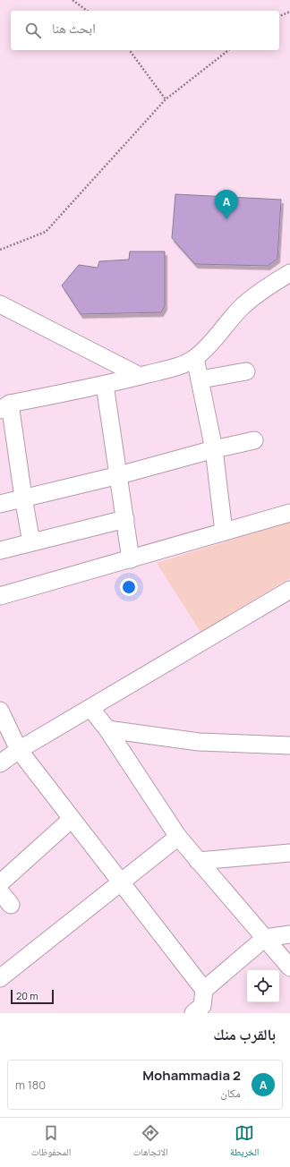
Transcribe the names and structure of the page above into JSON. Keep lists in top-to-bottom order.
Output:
{
  "scale_bar": "20 m",
  "page": {
    "search": "ابحث هنا",
    "pins": "A",
    "scale": "20 m",
    "heading": "بالقرب منك",
    "list": [
      {
        "mark": "A",
        "name": "Mohammadia 2",
        "note": "مكان",
        "value": "180 m"
      }
    ],
    "nav": ["الخريطة", "الاتجاهات", "المحفوظات"]
  }
}
